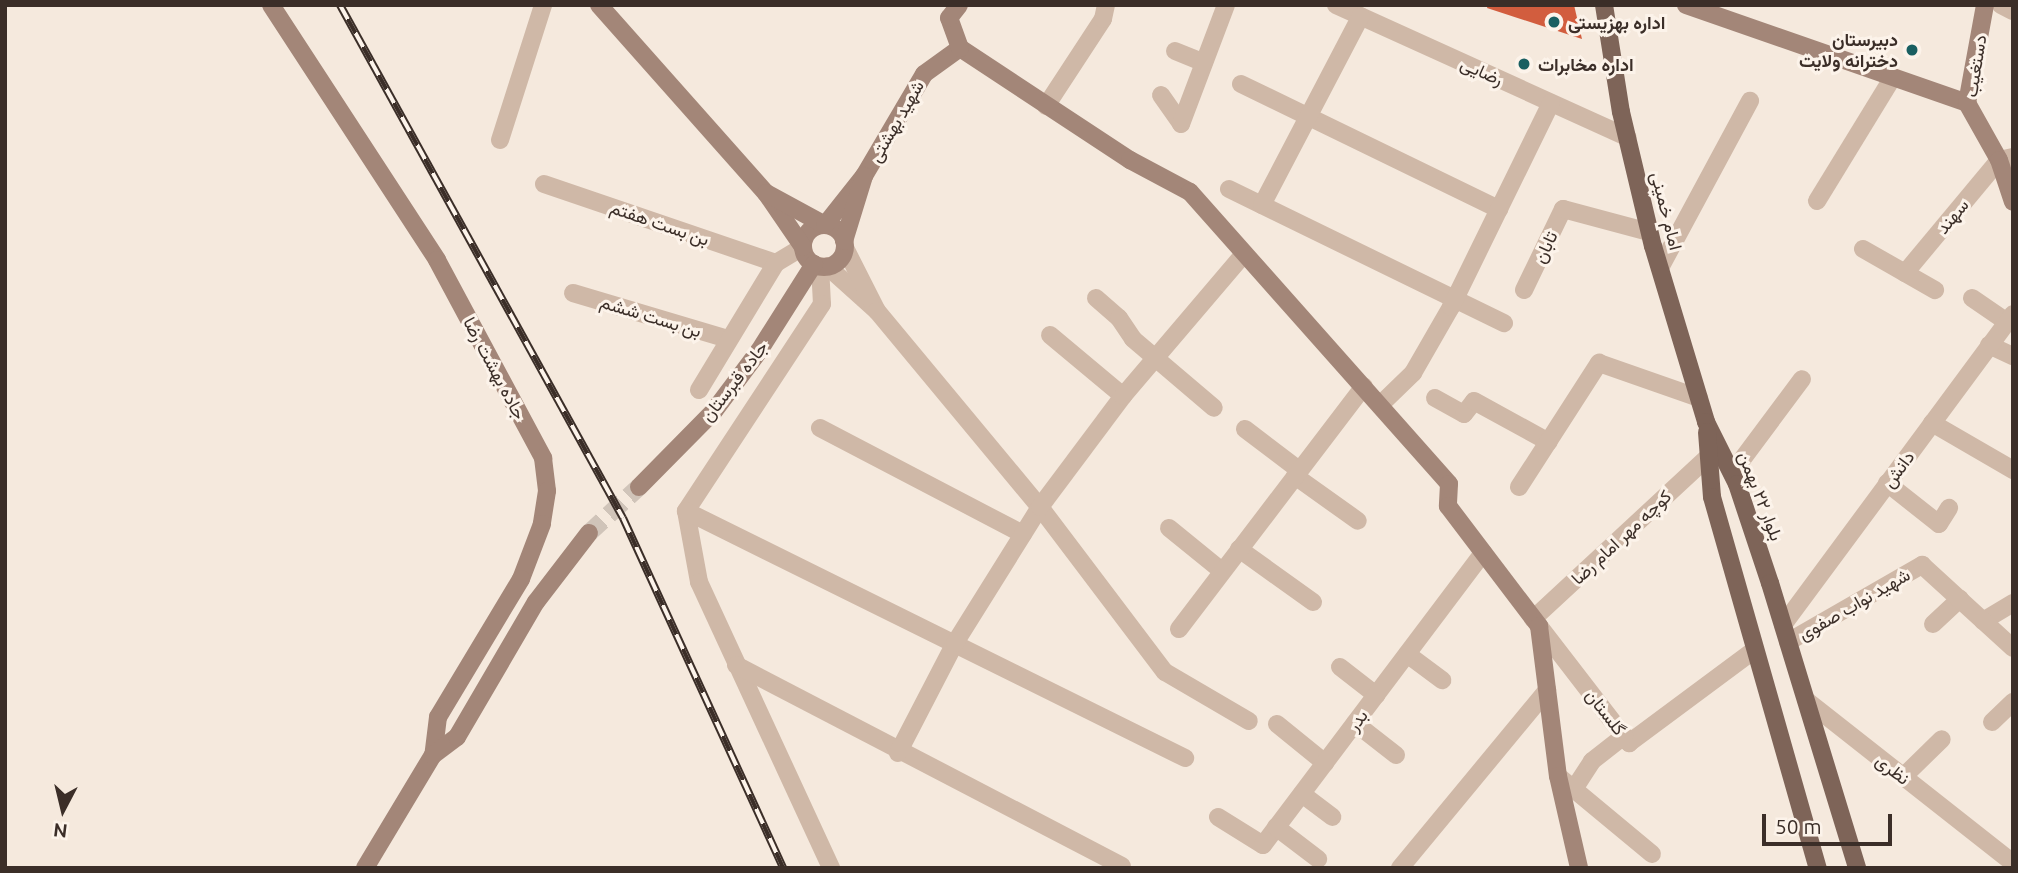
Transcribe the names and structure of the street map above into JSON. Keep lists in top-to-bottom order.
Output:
{
  "streets": {
    "main road": ["امام خمینی", "بلوار ۲۲ بهمن"],
    "street": [
      "دستغیب",
      "رضایی",
      "شهید بهشتی",
      "سهند",
      "بن بست هفتم",
      "تابان",
      "بن بست ششم",
      "جاده بهشت رضا",
      "جاده قبرستان",
      "دانش",
      "کوچه مهر امام رضا",
      "شهید نواب صفوی",
      "گلستان",
      "بدر",
      "نظری"
    ]
  },
  "crossings": [
    ["دستغیب", "سهند"],
    ["رضایی", "امام خمینی"],
    ["امام خمینی", "تابان"],
    ["امام خمینی", "بلوار ۲۲ بهمن"],
    ["دانش", "بلوار ۲۲ بهمن"],
    ["بلوار ۲۲ بهمن", "کوچه مهر امام رضا"],
    ["بلوار ۲۲ بهمن", "شهید نواب صفوی"],
    ["بلوار ۲۲ بهمن", "گلستان"],
    ["بلوار ۲۲ بهمن", "نظری"],
    ["کوچه مهر امام رضا", "گلستان"]
  ],
  "places": ["اداره بهزیستی", "دبیرستان دخترانه ولایت", "اداره مخابرات"],
  "scale_bar": "50 m",
  "north": "bottom"
}
